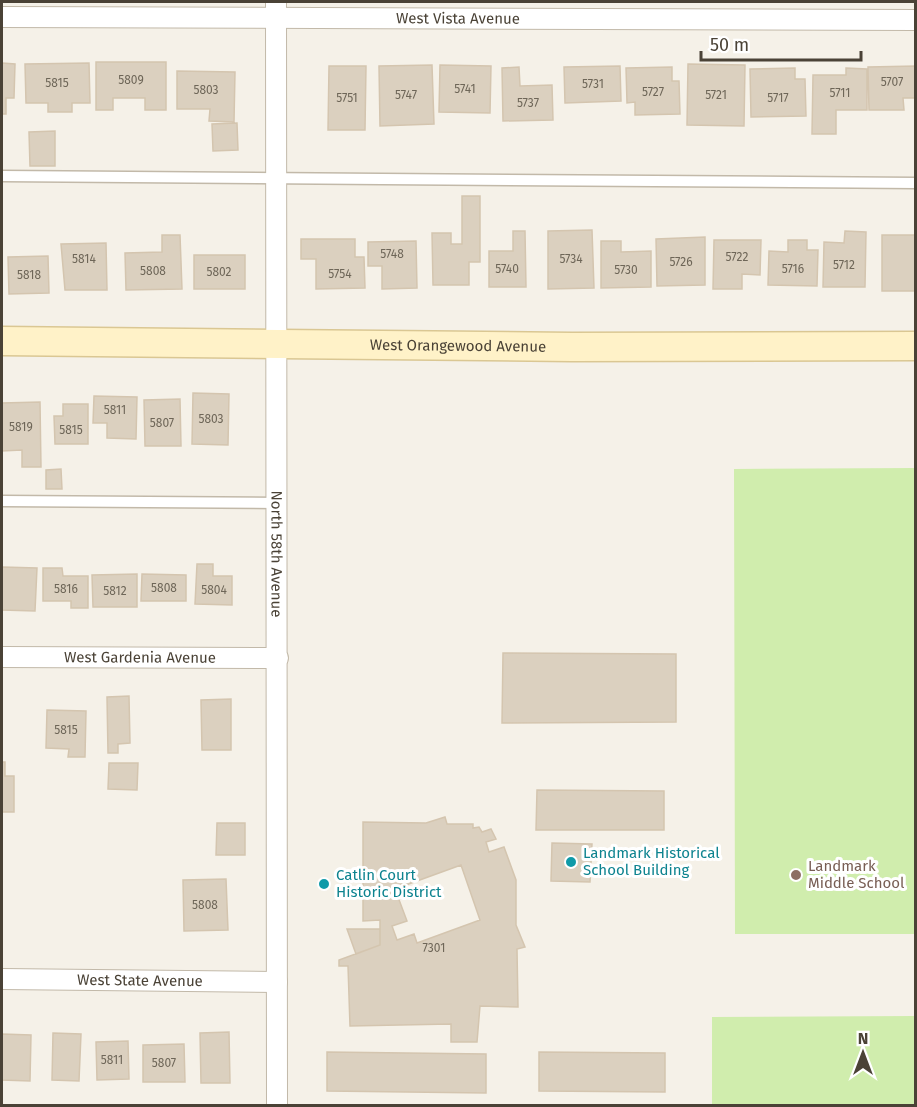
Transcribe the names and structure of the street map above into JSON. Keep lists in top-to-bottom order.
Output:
{
  "streets": {
    "street": [
      "West Vista Avenue",
      "West Orangewood Avenue",
      "North 58th Avenue",
      "West Gardenia Avenue",
      "West State Avenue"
    ]
  },
  "crossings": [
    ["West Vista Avenue", "North 58th Avenue"],
    ["West Orangewood Avenue", "North 58th Avenue"],
    ["North 58th Avenue", "West Gardenia Avenue"],
    ["North 58th Avenue", "West State Avenue"]
  ],
  "places": ["Landmark Historical School Building", "Landmark Middle School", "Catlin Court Historic District"],
  "house_numbers": [
    "5809",
    "5707",
    "5815",
    "5731",
    "5741",
    "5803",
    "5727",
    "5711",
    "5747",
    "5721",
    "5751",
    "5717",
    "5737",
    "5748",
    "5722",
    "5814",
    "5734",
    "5726",
    "5712",
    "5740",
    "5716",
    "5730",
    "5808",
    "5802",
    "5754",
    "5818",
    "5811",
    "5803",
    "5807",
    "5819",
    "5815",
    "5808",
    "5816",
    "5804",
    "5812",
    "5815",
    "5808",
    "7301",
    "5811",
    "5807"
  ],
  "scale_bar": "50 m",
  "north": "top"
}
